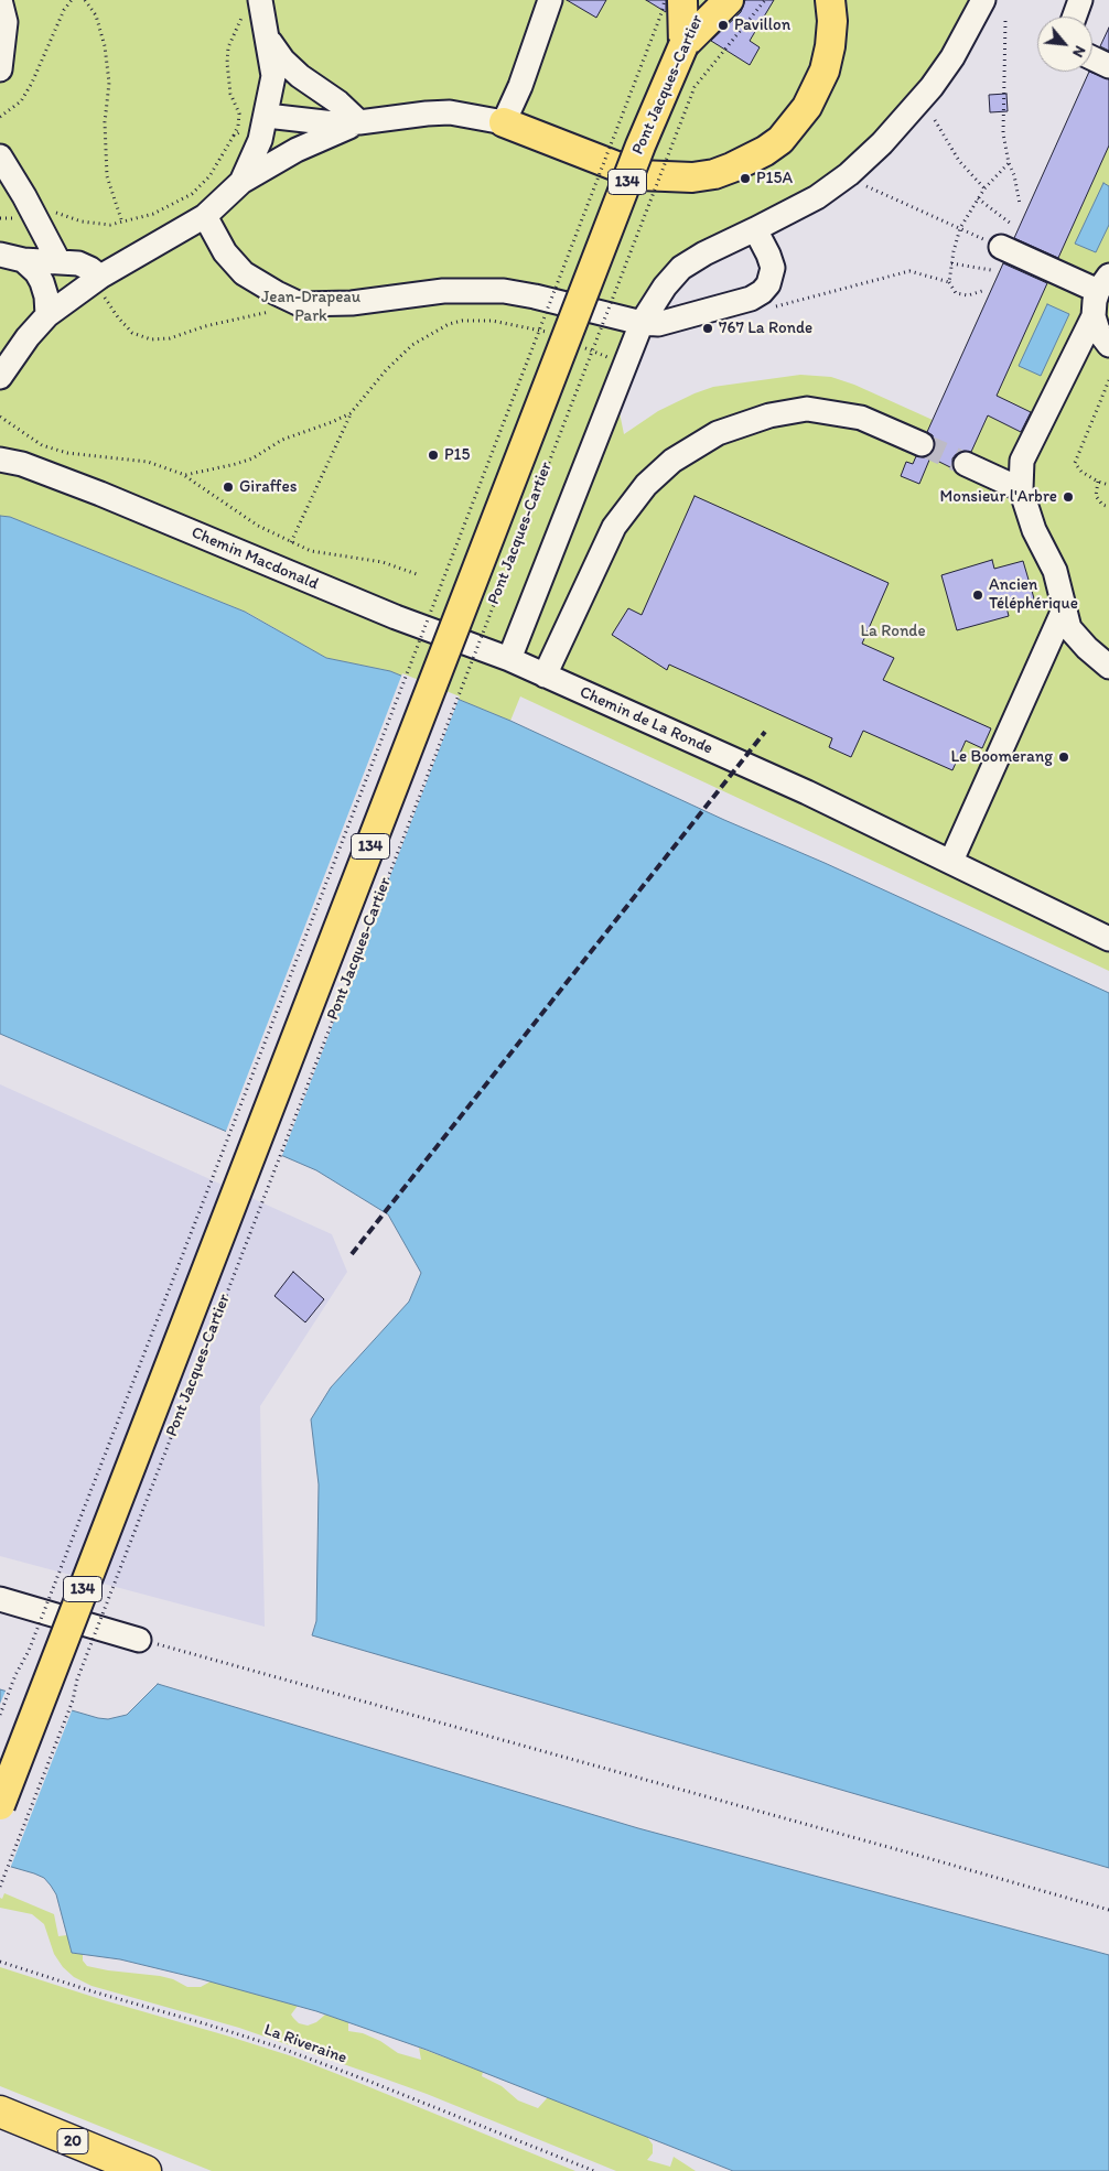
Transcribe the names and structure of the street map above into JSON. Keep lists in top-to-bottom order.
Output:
{
  "streets": {
    "highway": ["20"],
    "main road": ["Pont Jacques-Cartier", "134"],
    "street": ["Chemin Macdonald", "Chemin de La Ronde"],
    "path": ["La Riveraine"]
  },
  "crossings": [
    ["Chemin Macdonald", "Chemin de La Ronde"]
  ],
  "parks": ["Jean-Drapeau Park", "La Ronde"],
  "places": [
    "Pavillon",
    "P15A",
    "767 La Ronde",
    "P15",
    "Giraffes",
    "Monsieur l'Arbre",
    "Ancien Téléphérique",
    "Le Boomerang"
  ],
  "north": "bottom right"
}
